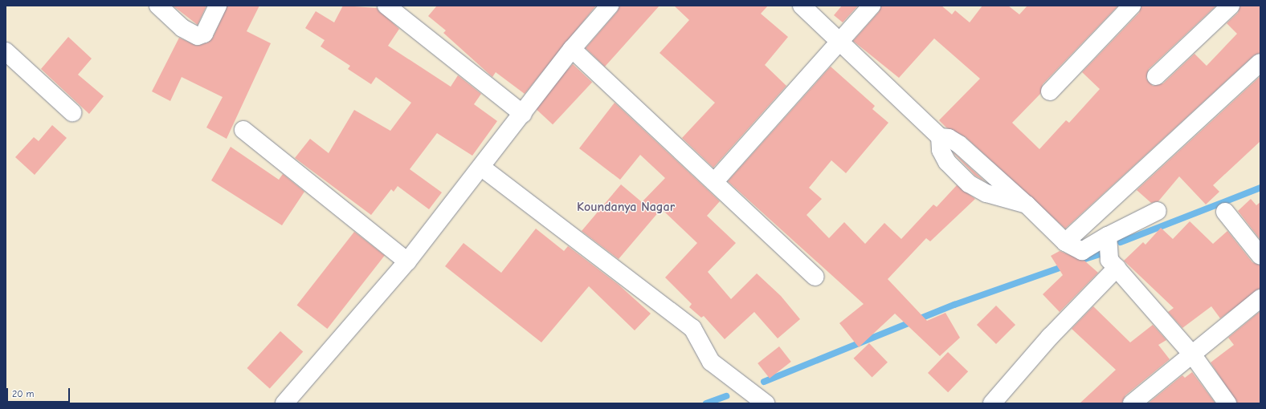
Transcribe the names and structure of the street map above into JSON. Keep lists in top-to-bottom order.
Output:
{
  "districts": ["Koundanya Nagar"],
  "scale_bar": "20 m"
}
